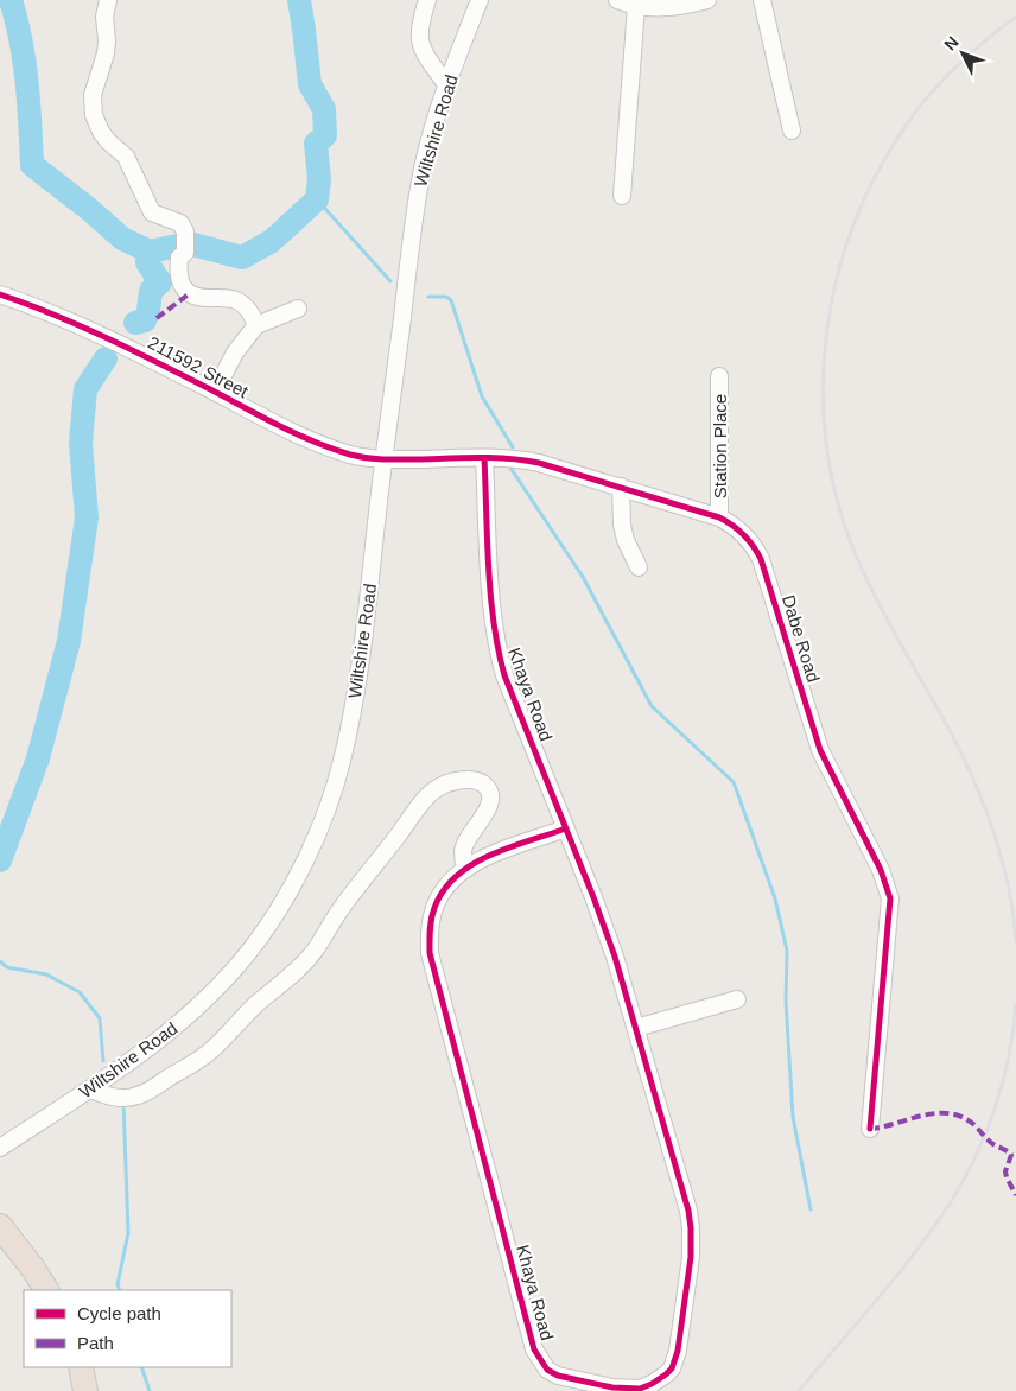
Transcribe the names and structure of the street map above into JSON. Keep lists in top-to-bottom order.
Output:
{
  "streets": {
    "street": [
      "Wiltshire Road",
      "211592 Street",
      "Station Place",
      "Dabe Road",
      "Khaya Road"
    ]
  },
  "crossings": [
    ["Wiltshire Road", "211592 Street"],
    ["Wiltshire Road", "Dabe Road"],
    ["211592 Street", "Dabe Road"],
    ["Station Place", "Dabe Road"],
    ["Dabe Road", "Khaya Road"]
  ],
  "legend": ["Cycle path", "Path"],
  "north": "top left"
}
